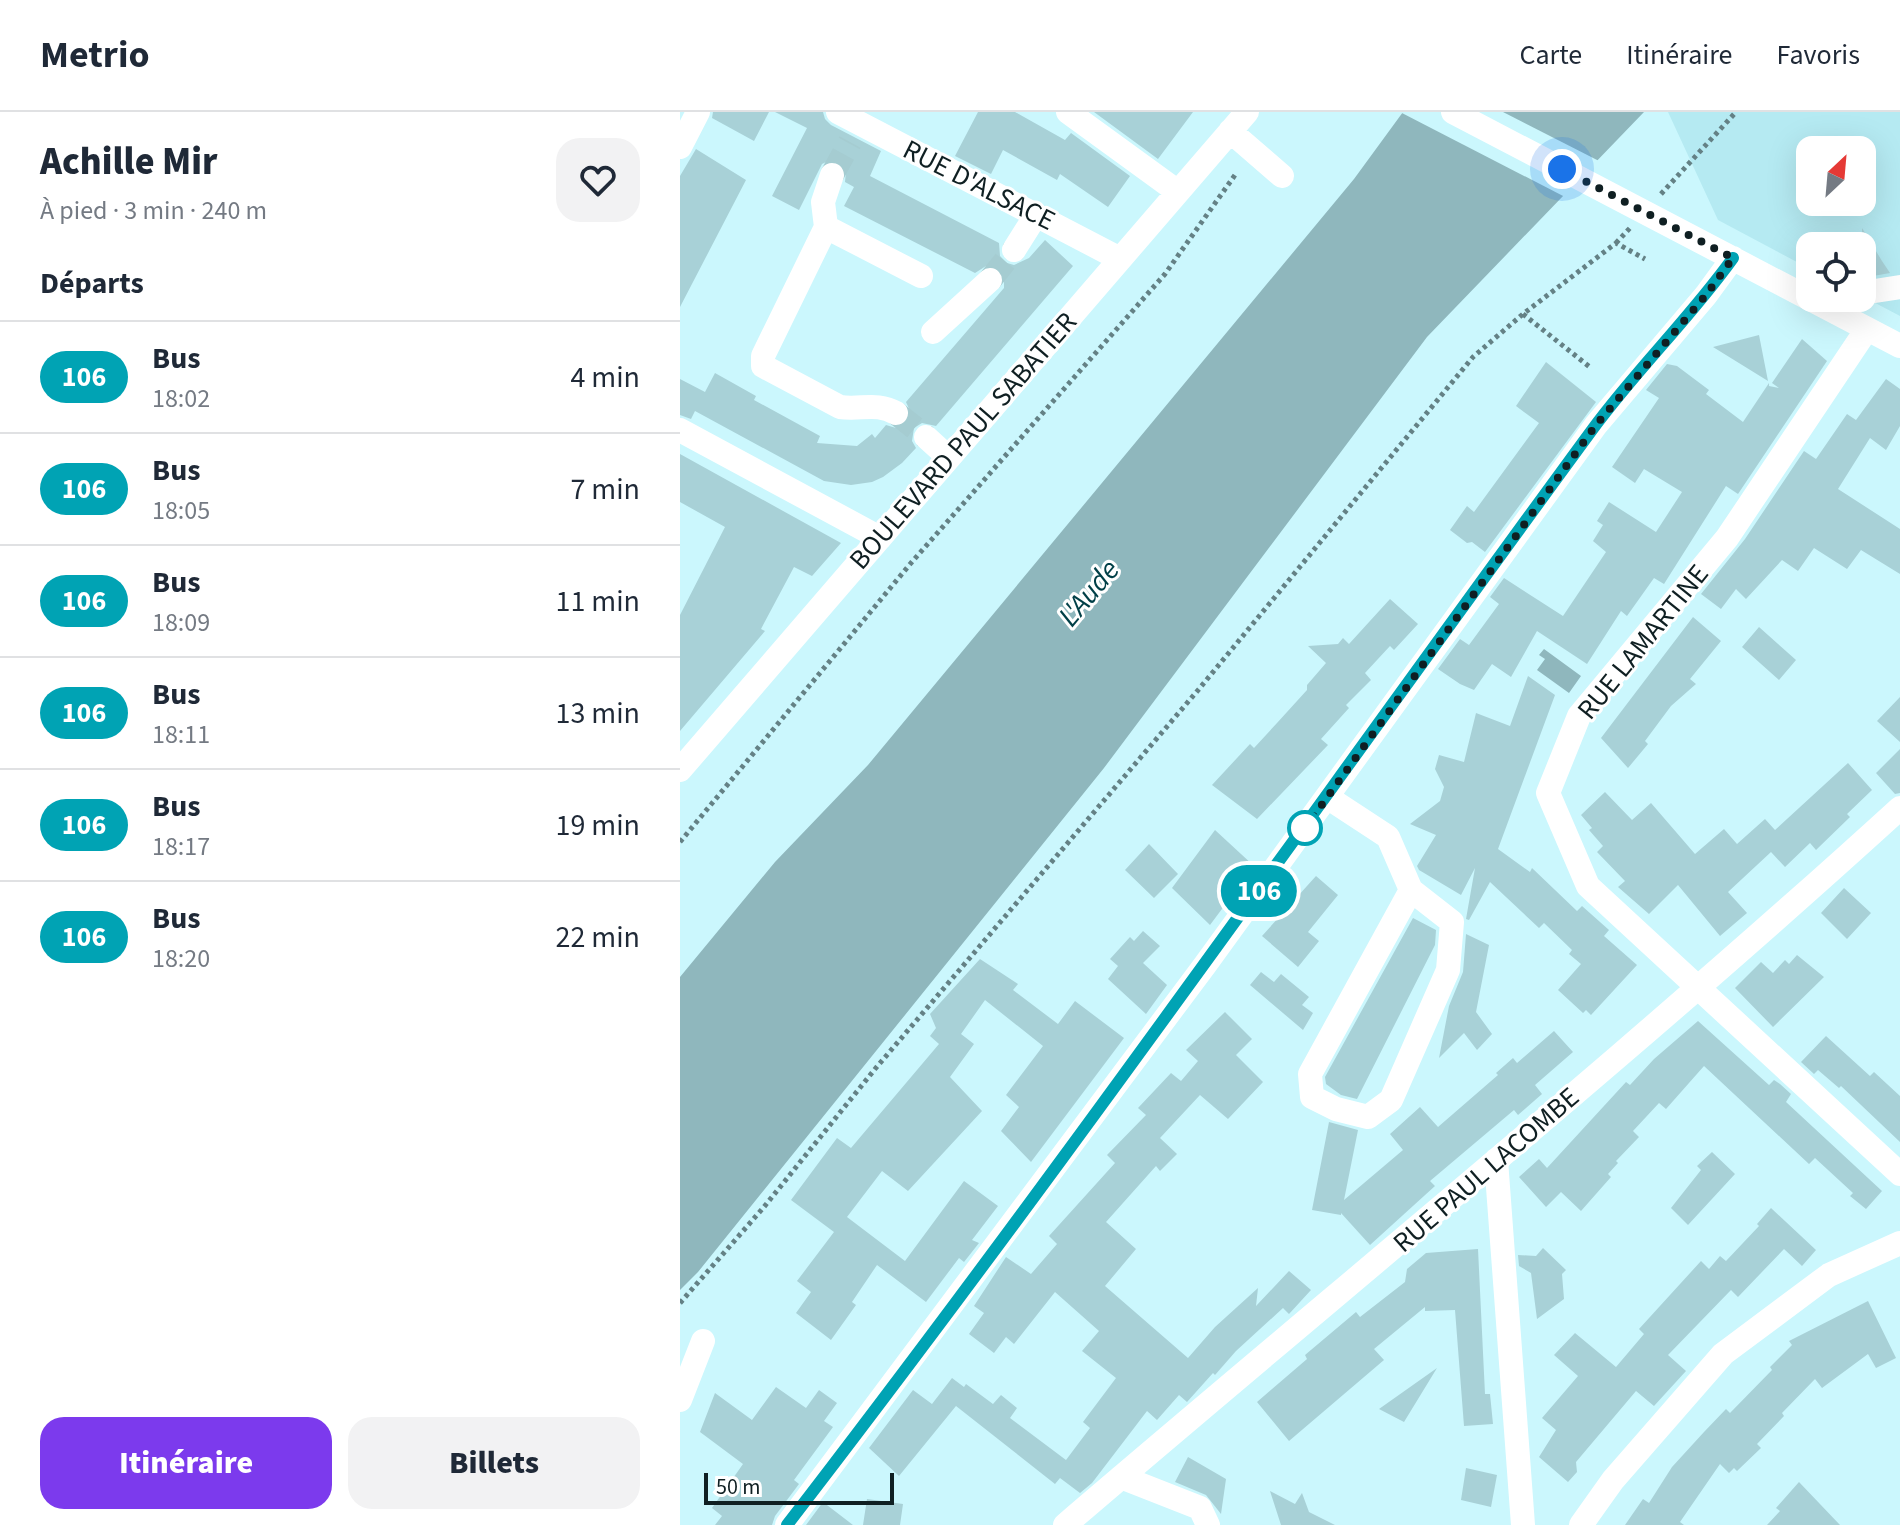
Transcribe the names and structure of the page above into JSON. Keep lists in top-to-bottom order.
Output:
{
  "streets": {
    "street": [
      "RUE D'ALSACE",
      "BOULEVARD PAUL SABATIER",
      "RUE LAMARTINE",
      "RUE PAUL LACOMBE"
    ]
  },
  "crossings": [
    ["RUE D'ALSACE", "BOULEVARD PAUL SABATIER"],
    ["RUE LAMARTINE", "RUE PAUL LACOMBE"]
  ],
  "water": ["L'Aude"],
  "lines": ["bus line 106"],
  "scale_bar": "50 m",
  "north": "top right",
  "page": {
    "header": "Metrio",
    "nav": ["Carte", "Itinéraire", "Favoris"],
    "heading": [
      ["Achille Mir", "À pied · 3 min · 240 m"],
      "Départs"
    ],
    "on_map": "106",
    "list": [
      {
        "mark": "106",
        "name": "Bus",
        "note": "18:02",
        "value": "4 min"
      },
      {
        "mark": "106",
        "name": "Bus",
        "note": "18:05",
        "value": "7 min"
      },
      {
        "mark": "106",
        "name": "Bus",
        "note": "18:09",
        "value": "11 min"
      },
      {
        "mark": "106",
        "name": "Bus",
        "note": "18:11",
        "value": "13 min"
      },
      {
        "mark": "106",
        "name": "Bus",
        "note": "18:17",
        "value": "19 min"
      },
      {
        "mark": "106",
        "name": "Bus",
        "note": "18:20",
        "value": "22 min"
      }
    ],
    "buttons": ["Itinéraire", "Billets"],
    "scale": "50 m"
  }
}
